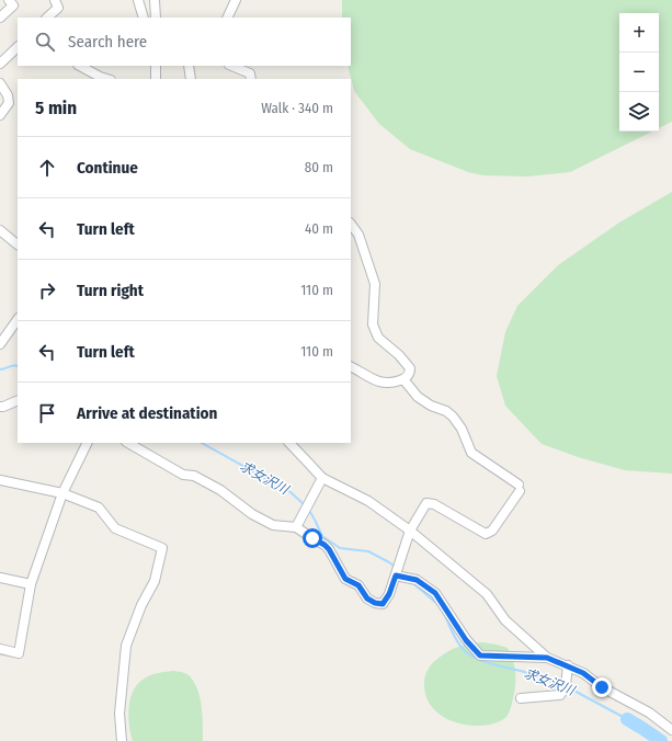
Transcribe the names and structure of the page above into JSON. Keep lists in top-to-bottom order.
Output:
{
  "water": ["求女沢川"],
  "page": {
    "map_buttons": ["+", "−"],
    "search": "Search here",
    "heading": ["5 min", "Walk · 340 m"],
    "list": [
      ["Continue", "80 m"],
      ["Turn left", "40 m"],
      ["Turn right", "110 m"],
      ["Turn left", "110 m"],
      "Arrive at destination"
    ]
  }
}
